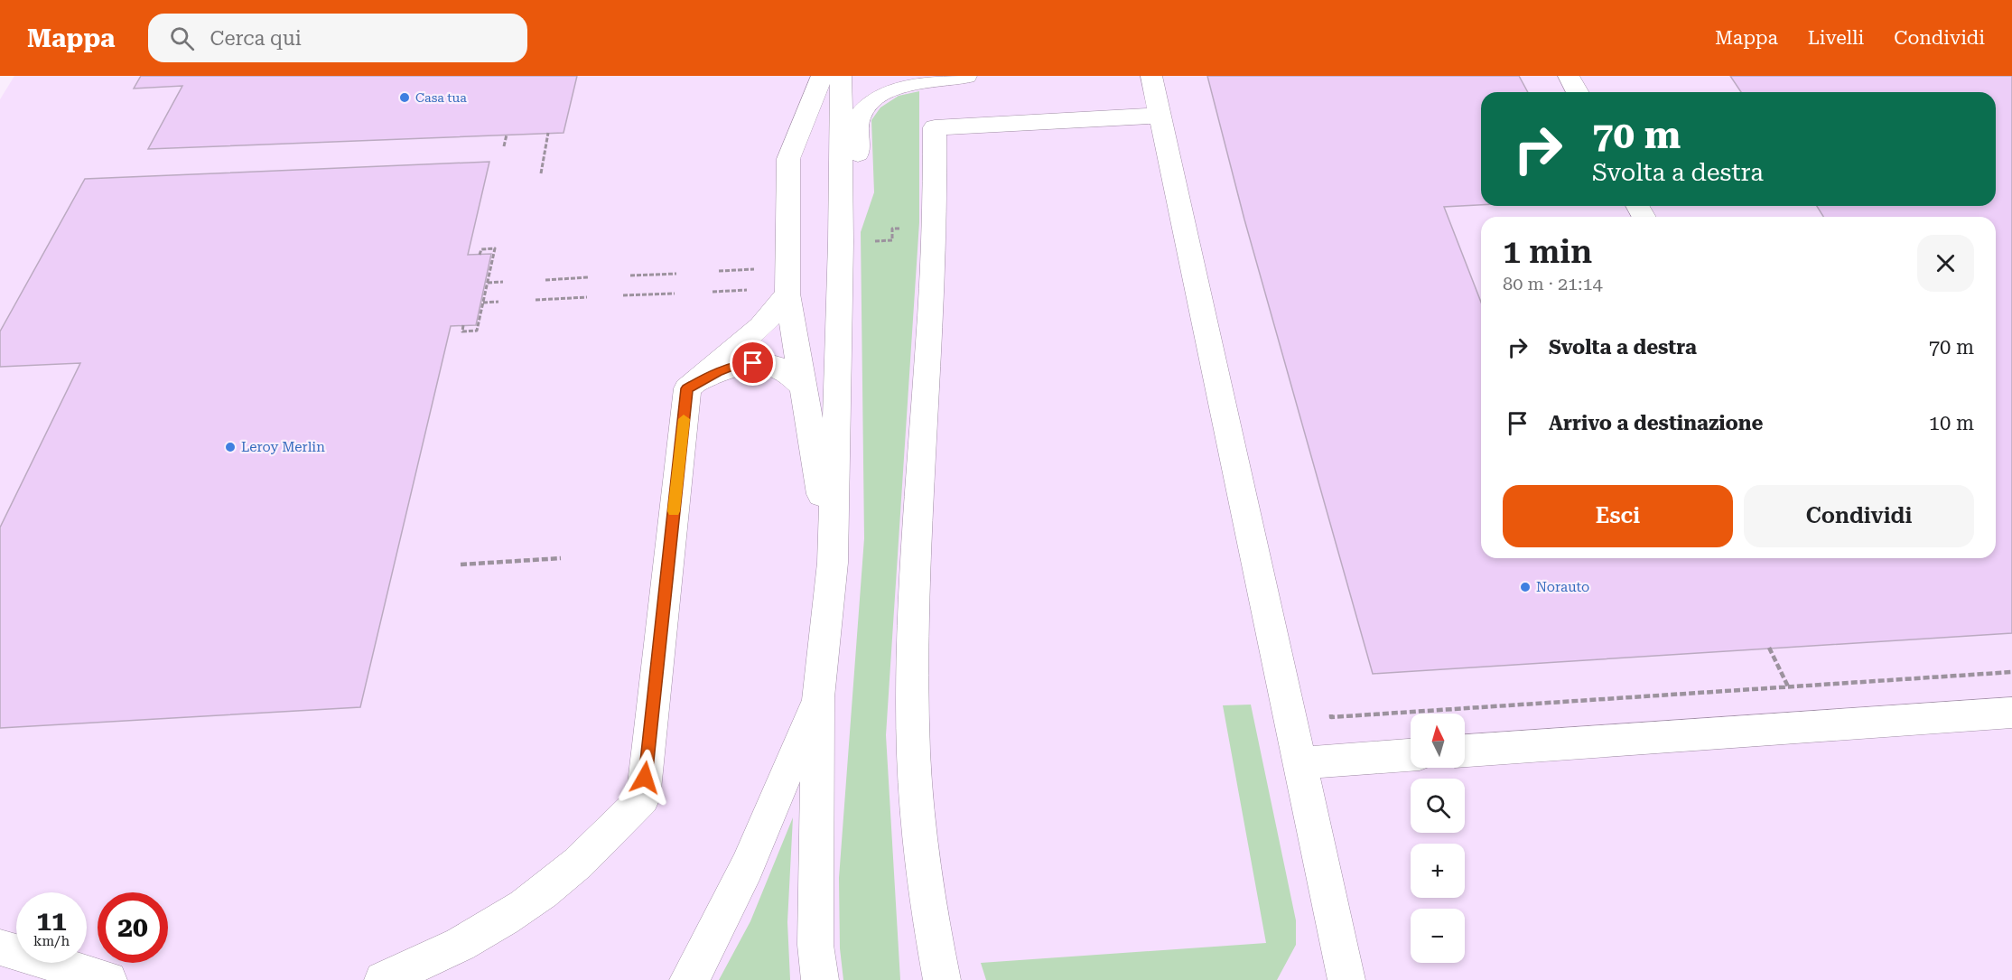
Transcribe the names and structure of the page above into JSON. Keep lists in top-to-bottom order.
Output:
{
  "places": ["Casa tua", "Leroy Merlin", "Norauto"],
  "north": "top",
  "page": {
    "header": "Mappa",
    "search": "Cerca qui",
    "nav": ["Mappa", "Livelli", "Condividi"],
    "turn": ["70 m", "Svolta a destra"],
    "heading": ["1 min", "80 m · 21:14"],
    "list": [
      {
        "name": "Svolta a destra",
        "value": "70 m"
      },
      {
        "name": "Arrivo a destinazione",
        "value": "10 m"
      }
    ],
    "buttons": ["Esci", "Condividi"],
    "map_buttons": ["+", "−"],
    "speed": "11 km/h",
    "limit": "20"
  }
}
